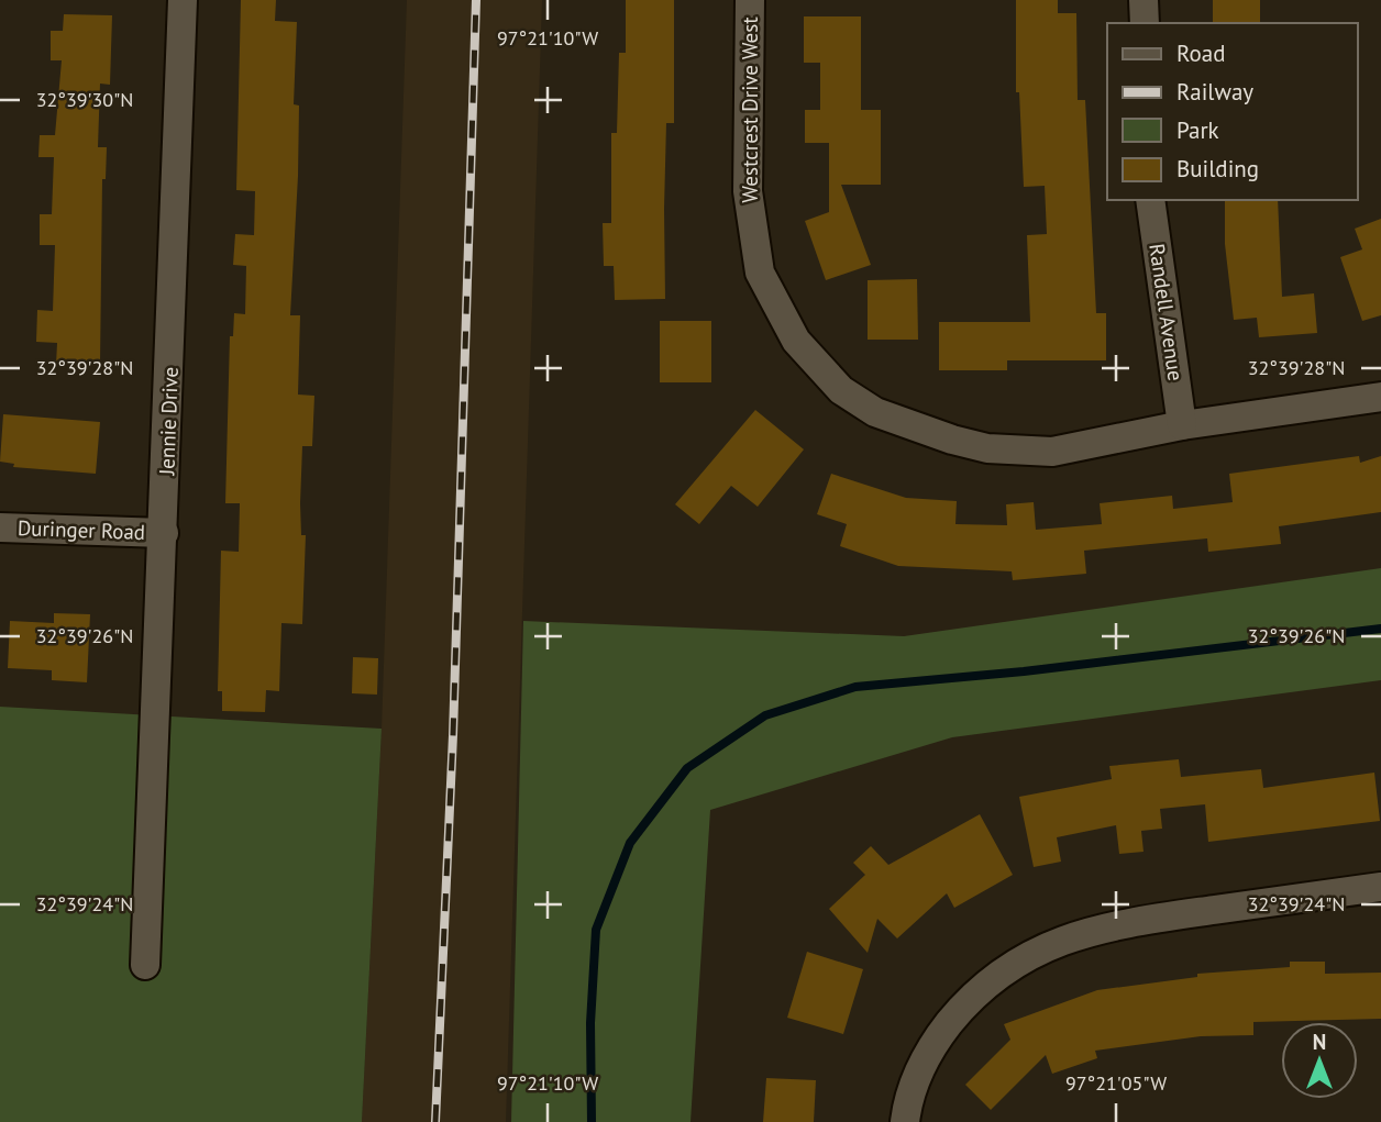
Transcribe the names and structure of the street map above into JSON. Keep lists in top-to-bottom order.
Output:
{
  "streets": {
    "street": [
      "Westcrest Drive West",
      "Randell Avenue",
      "Jennie Drive",
      "Duringer Road"
    ]
  },
  "crossings": [
    ["Westcrest Drive West", "Randell Avenue"],
    ["Jennie Drive", "Duringer Road"]
  ],
  "legend": [
    "Road",
    "Railway",
    "Park",
    "Building"
  ],
  "north": "top",
  "coordinates": [
    "97°21'10\"W",
    "32°39'30\"N",
    "32°39'28\"N",
    "32°39'26\"N",
    "32°39'24\"N",
    "97°21'05\"W"
  ]
}
